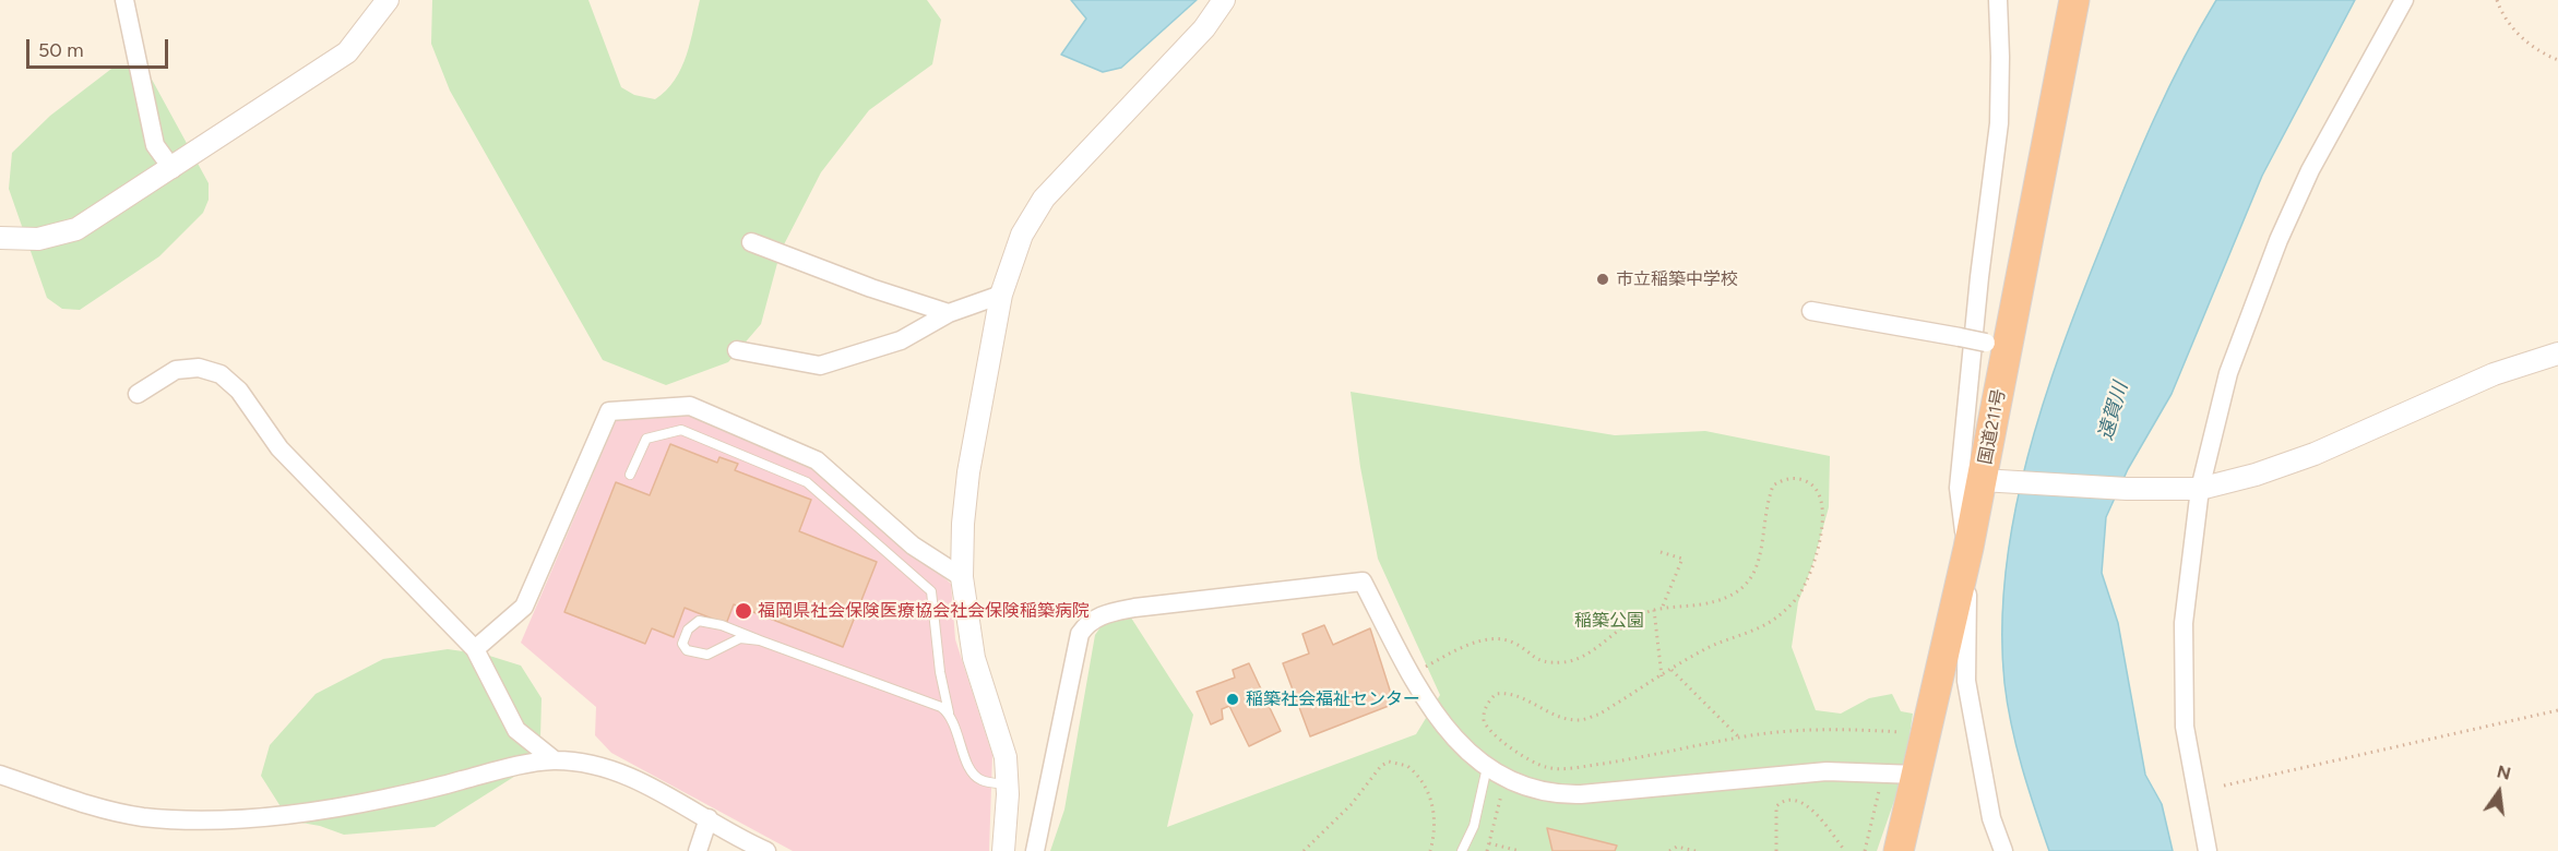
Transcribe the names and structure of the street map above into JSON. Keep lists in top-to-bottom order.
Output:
{
  "streets": {
    "highway": ["国道211号"]
  },
  "water": ["遠賀川"],
  "parks": ["稲築公園"],
  "places": ["市立稲築中学校", "福岡県社会保険医療協会社会保険稲築病院", "稲築社会福祉センター"],
  "scale_bar": "50 m",
  "north": "top"
}
